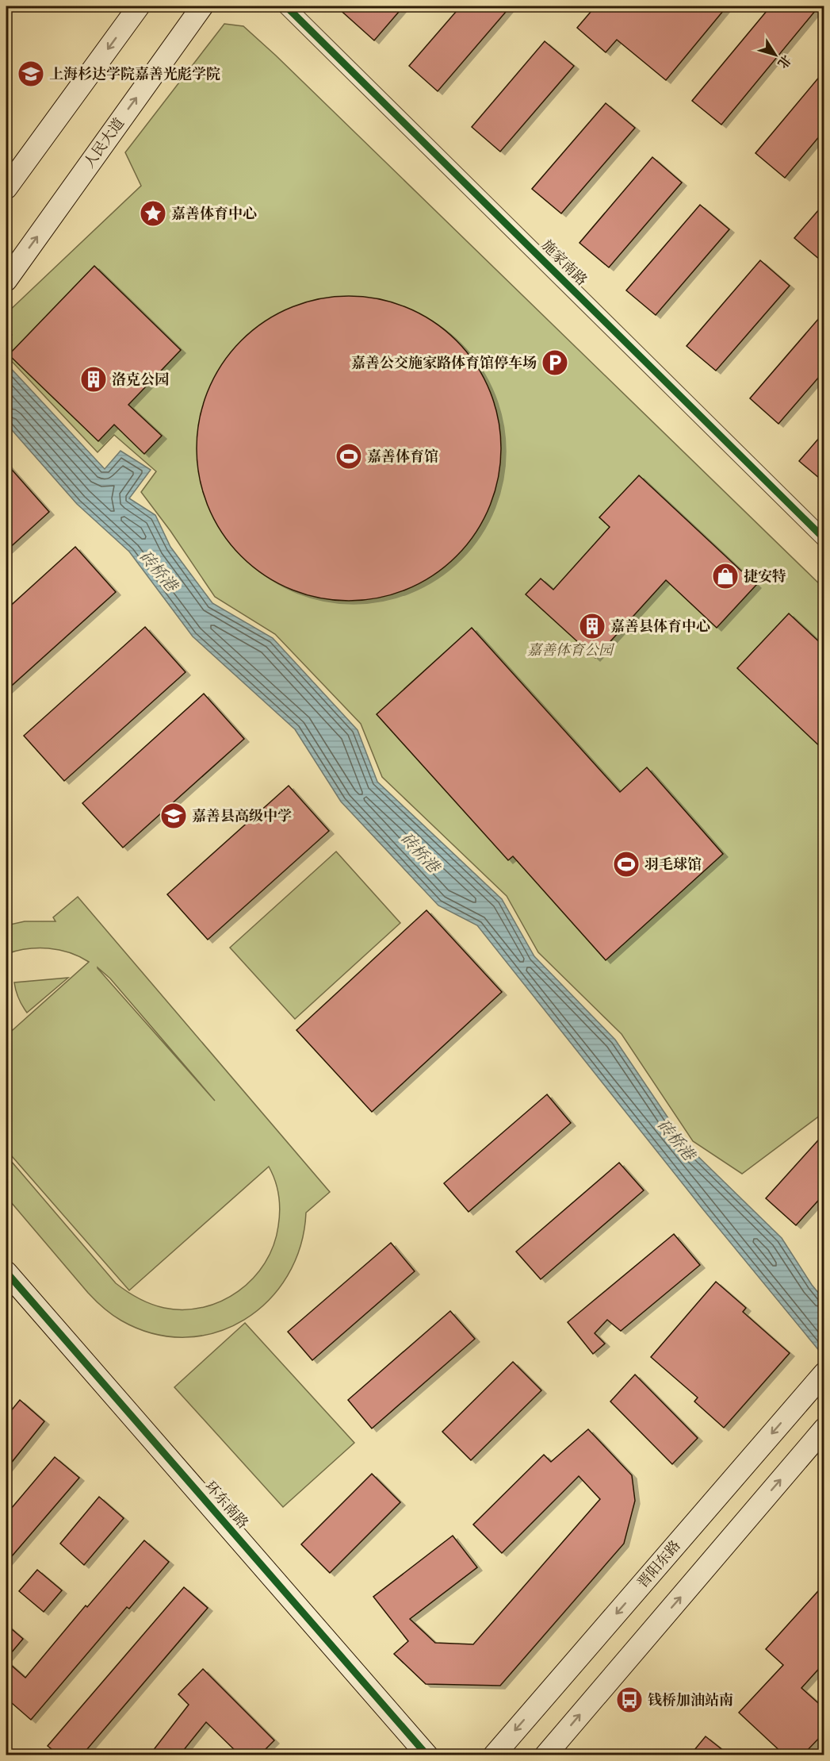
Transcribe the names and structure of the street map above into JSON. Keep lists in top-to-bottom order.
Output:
{
  "streets": {
    "main road": ["人民大道", "环东南路", "晋阳东路"],
    "street": ["施家南路"]
  },
  "water": ["砖桥港"],
  "parks": ["嘉善体育公园"],
  "places": {
    "school or university": ["上海杉达学院嘉善光彪学院", "嘉善县高级中学"],
    "place": ["嘉善体育中心"],
    "parking": ["嘉善公交施家路体育馆停车场"],
    "building": ["洛克公园", "嘉善县体育中心"],
    "sports": ["嘉善体育馆", "羽毛球馆"],
    "shop": ["捷安特"],
    "bus stop": ["钱桥加油站南"]
  },
  "north": "bottom right"
}
